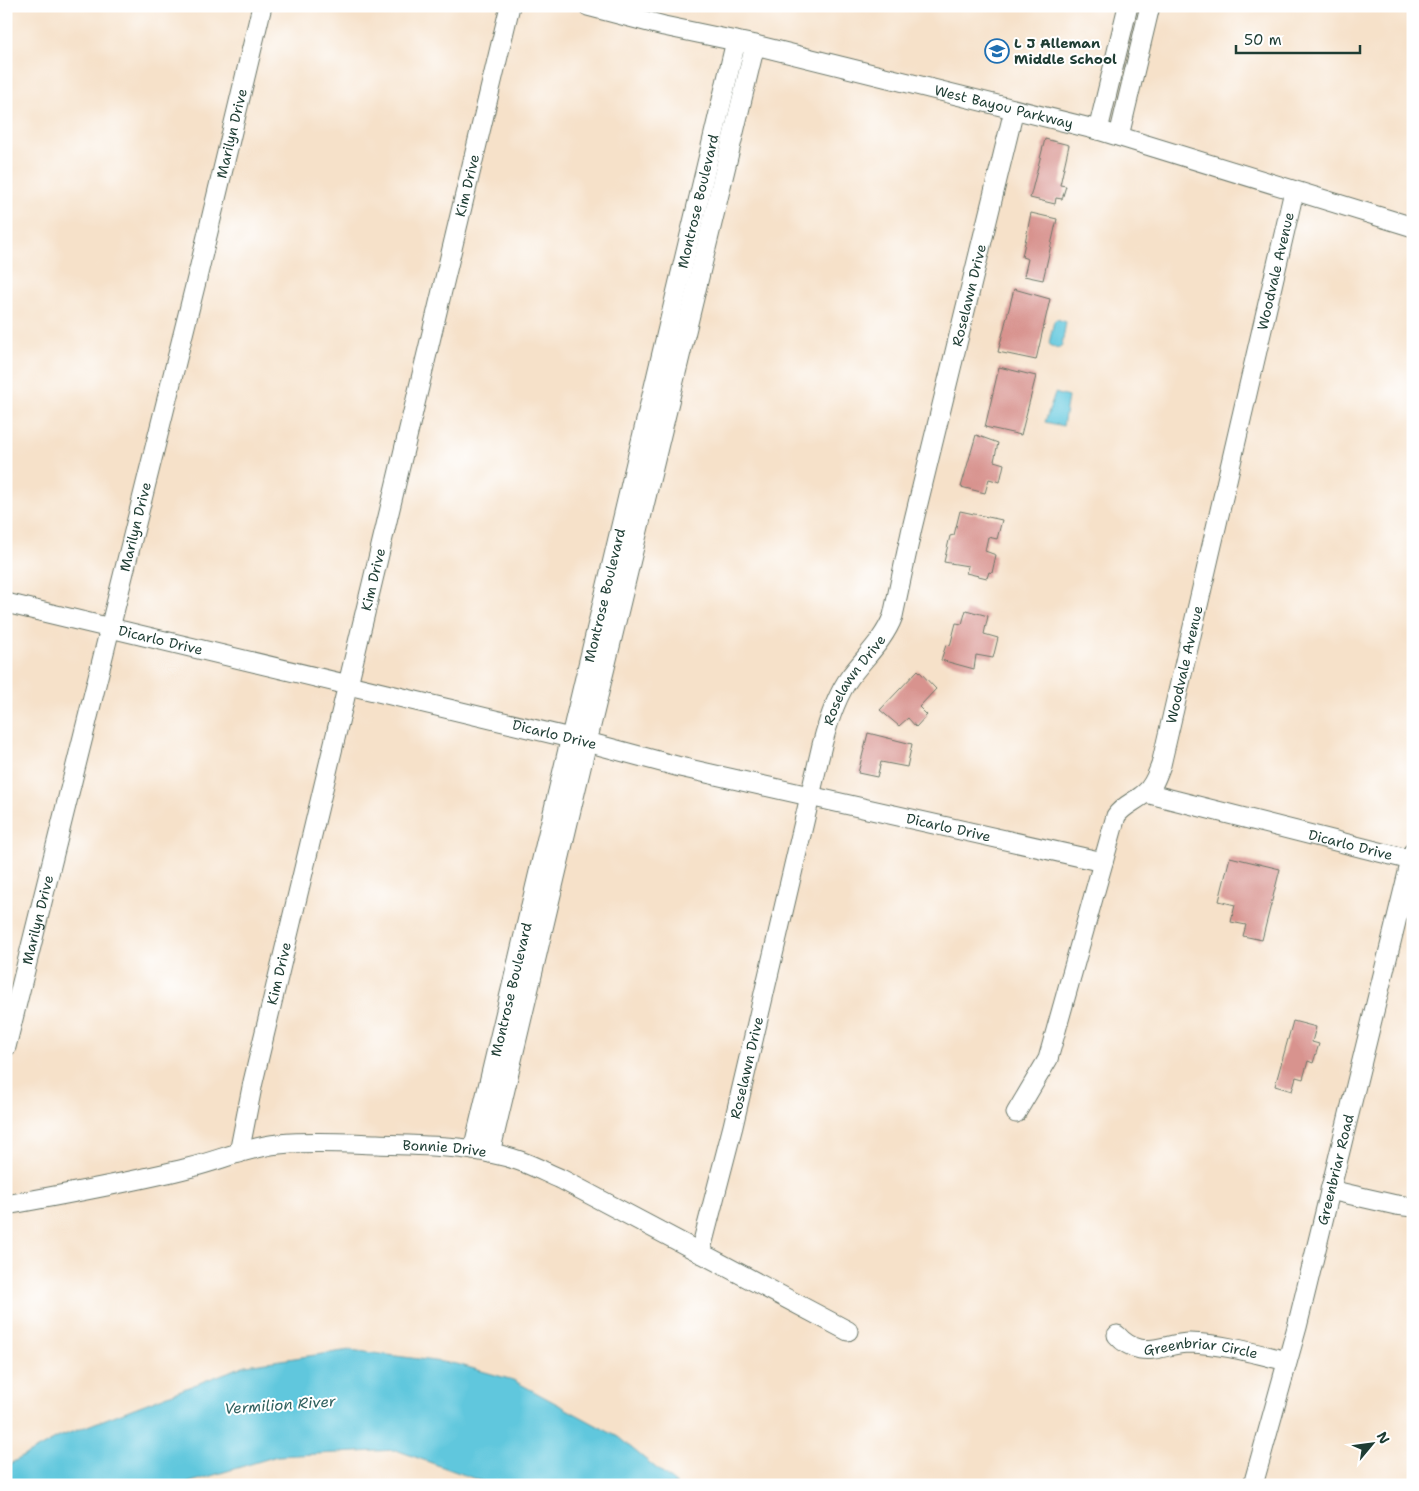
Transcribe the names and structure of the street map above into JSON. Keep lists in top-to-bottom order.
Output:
{
  "streets": {
    "street": [
      "West Bayou Parkway",
      "Marilyn Drive",
      "Kim Drive",
      "Montrose Boulevard",
      "Woodvale Avenue",
      "Roselawn Drive",
      "Dicarlo Drive",
      "Bonnie Drive",
      "Greenbriar Road",
      "Greenbriar Circle"
    ]
  },
  "crossings": [
    ["West Bayou Parkway", "Montrose Boulevard"],
    ["West Bayou Parkway", "Woodvale Avenue"],
    ["West Bayou Parkway", "Roselawn Drive"],
    ["Marilyn Drive", "Dicarlo Drive"],
    ["Kim Drive", "Dicarlo Drive"],
    ["Kim Drive", "Bonnie Drive"],
    ["Montrose Boulevard", "Dicarlo Drive"],
    ["Montrose Boulevard", "Bonnie Drive"],
    ["Woodvale Avenue", "Dicarlo Drive"],
    ["Roselawn Drive", "Dicarlo Drive"],
    ["Roselawn Drive", "Bonnie Drive"],
    ["Dicarlo Drive", "Greenbriar Road"],
    ["Greenbriar Road", "Greenbriar Circle"]
  ],
  "water": ["Vermilion River"],
  "places": {
    "school or university": ["L J Alleman Middle School"]
  },
  "scale_bar": "50 m",
  "north": "top right"
}
